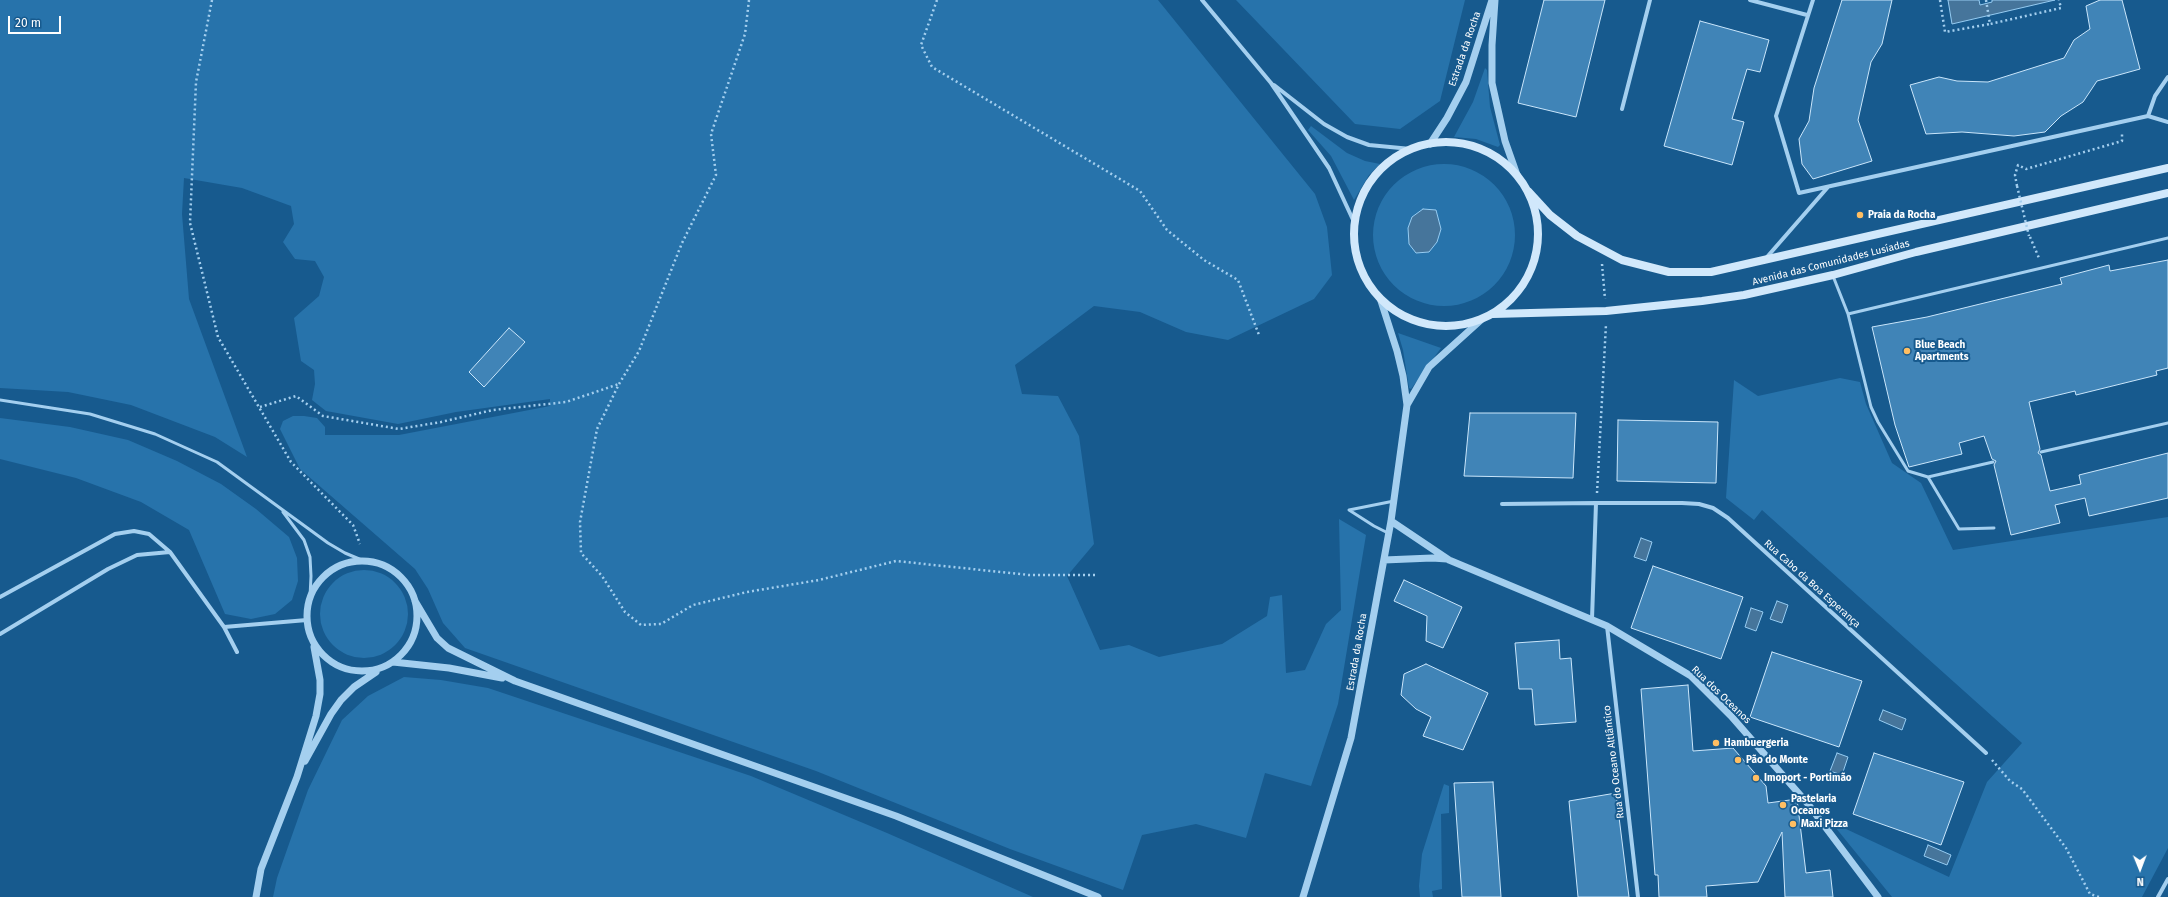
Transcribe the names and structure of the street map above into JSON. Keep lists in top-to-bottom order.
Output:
{
  "streets": {
    "main road": ["Avenida das Comunidades Lusíadas"],
    "street": [
      "Estrada da Rocha",
      "Rua Cabo da Boa Esperança",
      "Rua dos Oceanos",
      "Rua do Oceano Altlântico"
    ]
  },
  "crossings": [
    ["Rua dos Oceanos", "Rua do Oceano Altlântico"]
  ],
  "places": [
    "Praia da Rocha",
    "Blue Beach Apartments",
    "Hambuergeria",
    "Pão do Monte",
    "Imoport - Portimão",
    "Pastelaria Oceanos",
    "Maxi Pizza"
  ],
  "scale_bar": "20 m",
  "north": "bottom"
}
